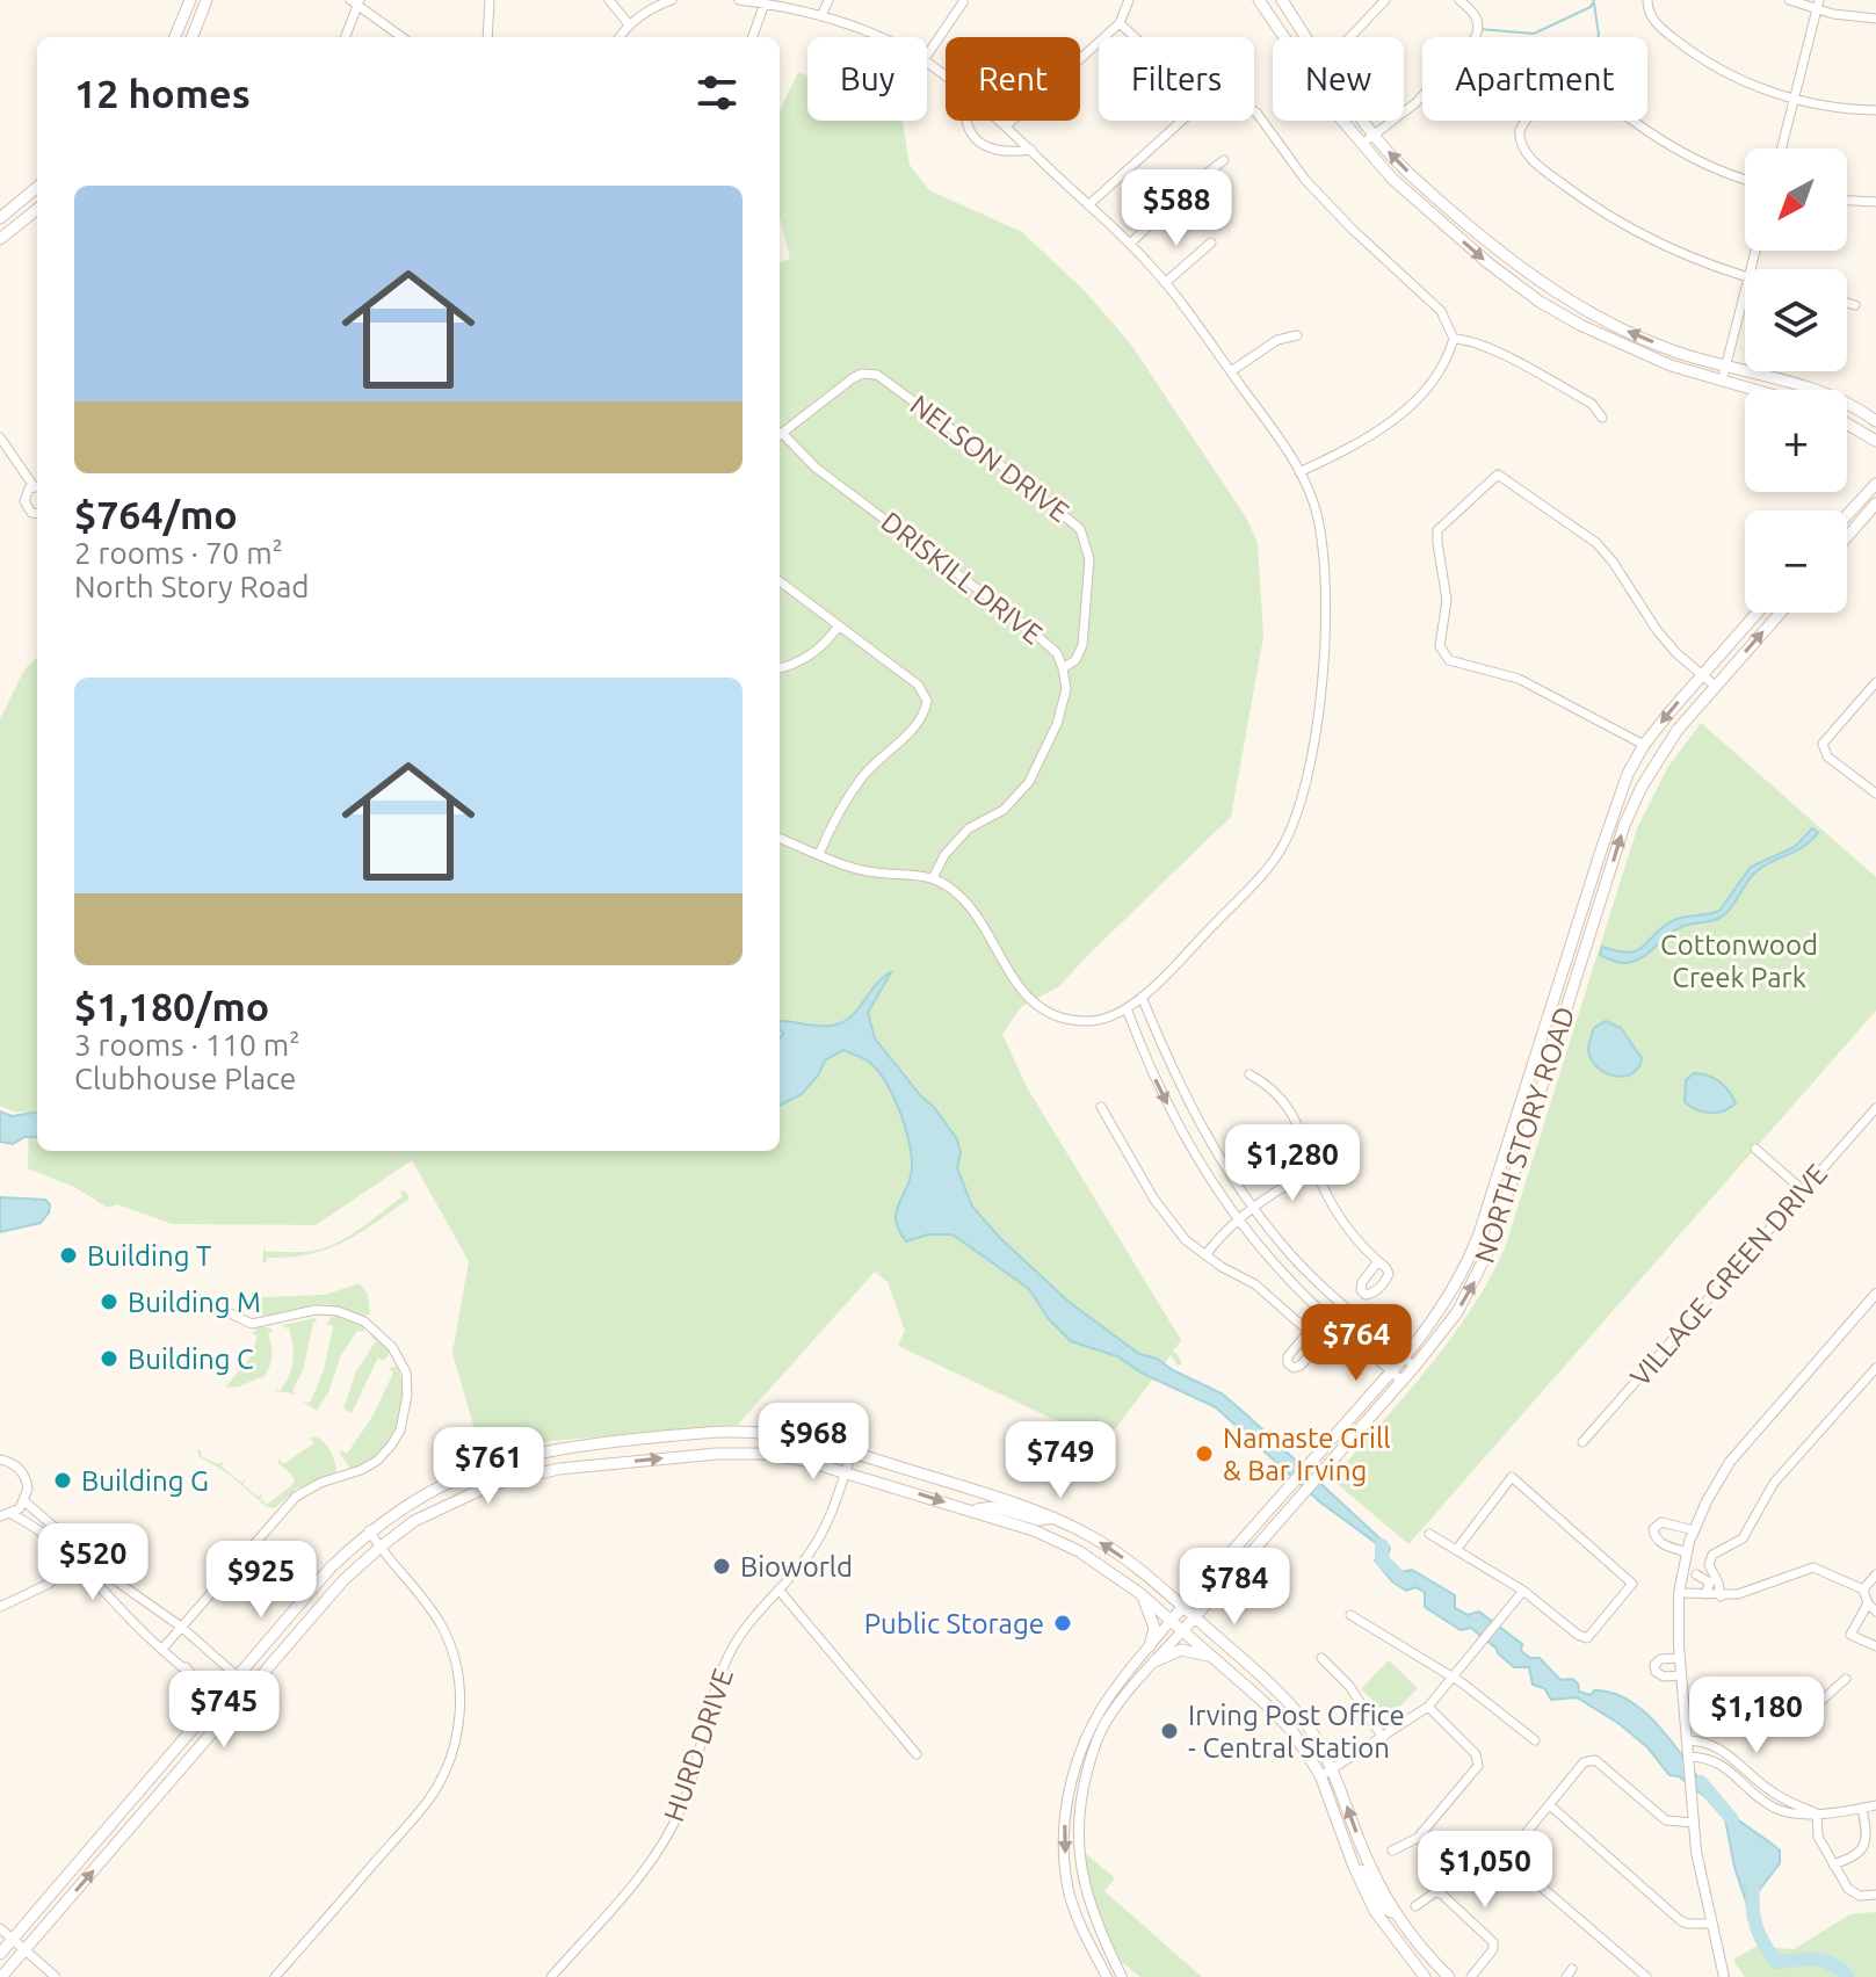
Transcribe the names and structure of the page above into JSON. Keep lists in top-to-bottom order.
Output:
{
  "streets": {
    "main road": ["NORTH STORY ROAD"],
    "street": [
      "NELSON DRIVE",
      "DRISKILL DRIVE",
      "VILLAGE GREEN DRIVE",
      "HURD DRIVE"
    ]
  },
  "crossings": [
    ["NELSON DRIVE", "DRISKILL DRIVE"]
  ],
  "parks": ["Cottonwood Creek Park"],
  "places": [
    "Building T",
    "Building M",
    "Building C",
    "Namaste Grill & Bar Irving",
    "Building G",
    "Bioworld",
    "Public Storage",
    "Irving Post Office - Central Station"
  ],
  "north": "bottom left",
  "page": {
    "chip": [
      "Buy",
      "Rent",
      "Filters",
      "New",
      "Apartment"
    ],
    "heading": "12 homes",
    "map_buttons": ["+", "−"],
    "list": [
      {
        "name": "$764/mo",
        "note": "2 rooms · 70 m² · North Story Road"
      },
      {
        "name": "$1,180/mo",
        "note": "3 rooms · 110 m² · Clubhouse Place"
      }
    ],
    "price": [
      "$588",
      "$1,280",
      "$764",
      "$968",
      "$749",
      "$761",
      "$520",
      "$925",
      "$784",
      "$745",
      "$1,180",
      "$1,050"
    ]
  }
}
